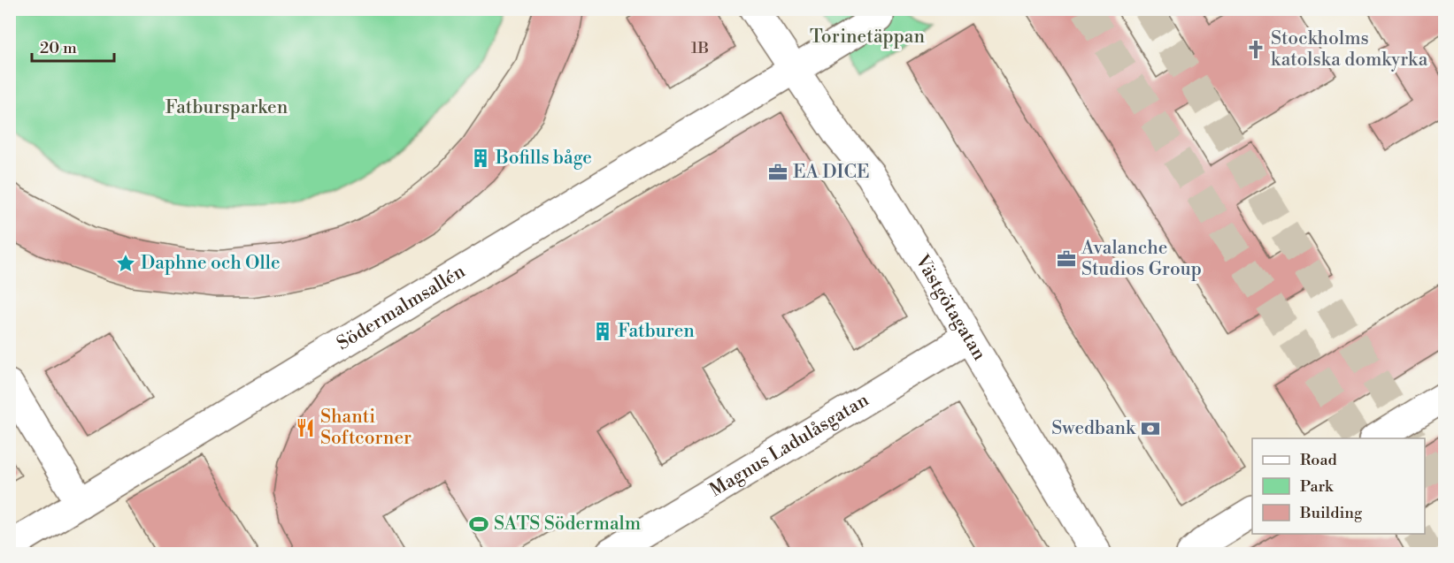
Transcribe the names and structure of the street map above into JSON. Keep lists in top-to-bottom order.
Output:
{
  "streets": {
    "street": ["Södermalmsallén", "Västgötagatan", "Magnus Ladulåsgatan"]
  },
  "crossings": [
    ["Södermalmsallén", "Västgötagatan"],
    ["Västgötagatan", "Magnus Ladulåsgatan"]
  ],
  "parks": ["Torinetäppan", "Fatbursparken"],
  "places": {
    "church": ["Stockholms katolska domkyrka"],
    "building": ["Bofills båge", "Fatburen"],
    "office": ["EA DICE", "Avalanche Studios Group"],
    "place": ["Daphne och Olle"],
    "restaurant": ["Shanti Softcorner"],
    "bank": ["Swedbank"],
    "sports": ["SATS Södermalm"]
  },
  "house_numbers": ["1B"],
  "legend": ["Road", "Park", "Building"],
  "scale_bar": "20 m"
}
